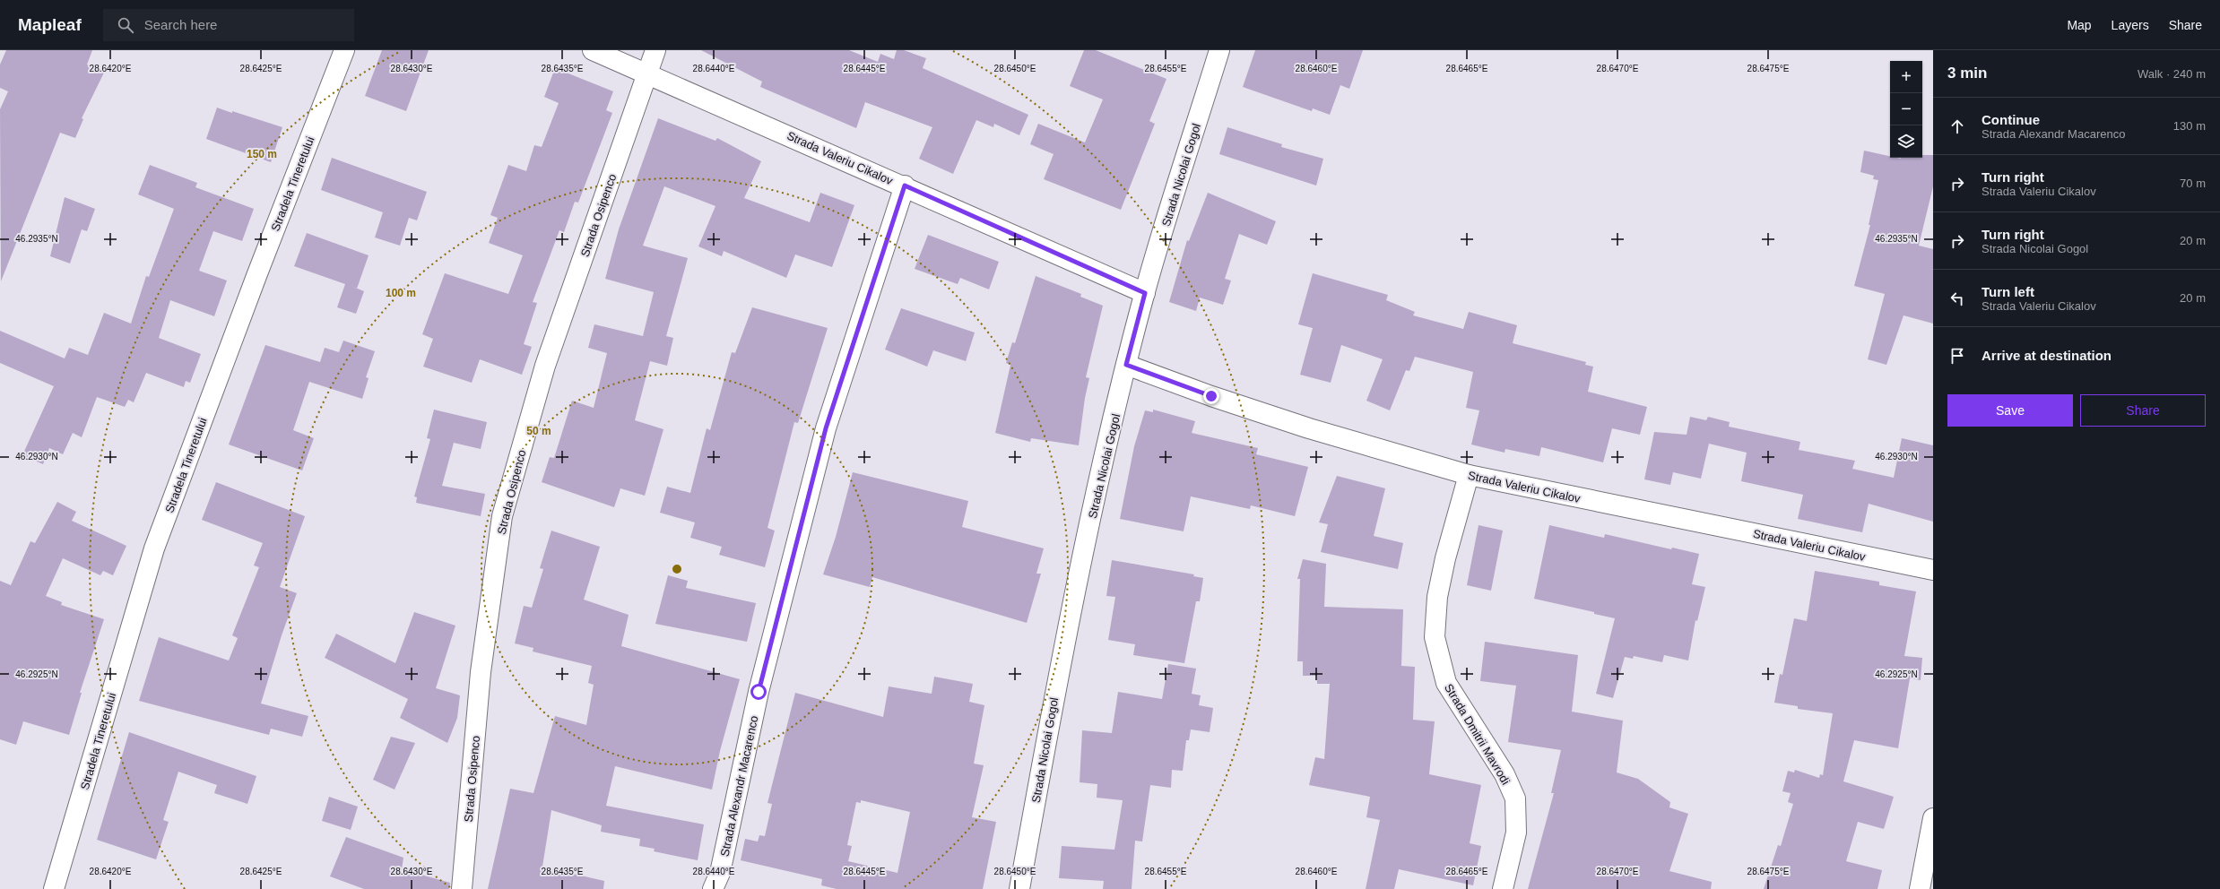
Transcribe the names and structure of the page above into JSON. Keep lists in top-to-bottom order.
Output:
{
  "streets": {
    "street": [
      "Strada Valeriu Cikalov",
      "Strada Nicolai Gogol",
      "Stradela Tineretului",
      "Strada Osipenco",
      "Strada Dmitrii Mavrodi",
      "Strada Alexandr Macarenco"
    ]
  },
  "crossings": [
    ["Strada Valeriu Cikalov", "Strada Nicolai Gogol"],
    ["Strada Valeriu Cikalov", "Strada Osipenco"],
    ["Strada Valeriu Cikalov", "Strada Dmitrii Mavrodi"],
    ["Strada Valeriu Cikalov", "Strada Alexandr Macarenco"]
  ],
  "page": {
    "header": "Mapleaf",
    "search": "Search here",
    "nav": ["Map", "Layers", "Share"],
    "heading": ["3 min", "Walk · 240 m"],
    "map_buttons": ["+", "−"],
    "list": [
      ["Continue", "Strada Alexandr Macarenco", "130 m"],
      ["Turn right", "Strada Valeriu Cikalov", "70 m"],
      ["Turn right", "Strada Nicolai Gogol", "20 m"],
      ["Turn left", "Strada Valeriu Cikalov", "20 m"],
      "Arrive at destination"
    ],
    "buttons": ["Save", "Share"]
  },
  "coordinates": [
    "28.6420°E",
    "28.6425°E",
    "28.6430°E",
    "28.6435°E",
    "28.6440°E",
    "28.6445°E",
    "28.6450°E",
    "28.6455°E",
    "28.6460°E",
    "28.6465°E",
    "28.6470°E",
    "28.6475°E",
    "46.2935°N",
    "46.2930°N",
    "46.2925°N"
  ],
  "rings": ["150 m", "100 m", "50 m"]
}
